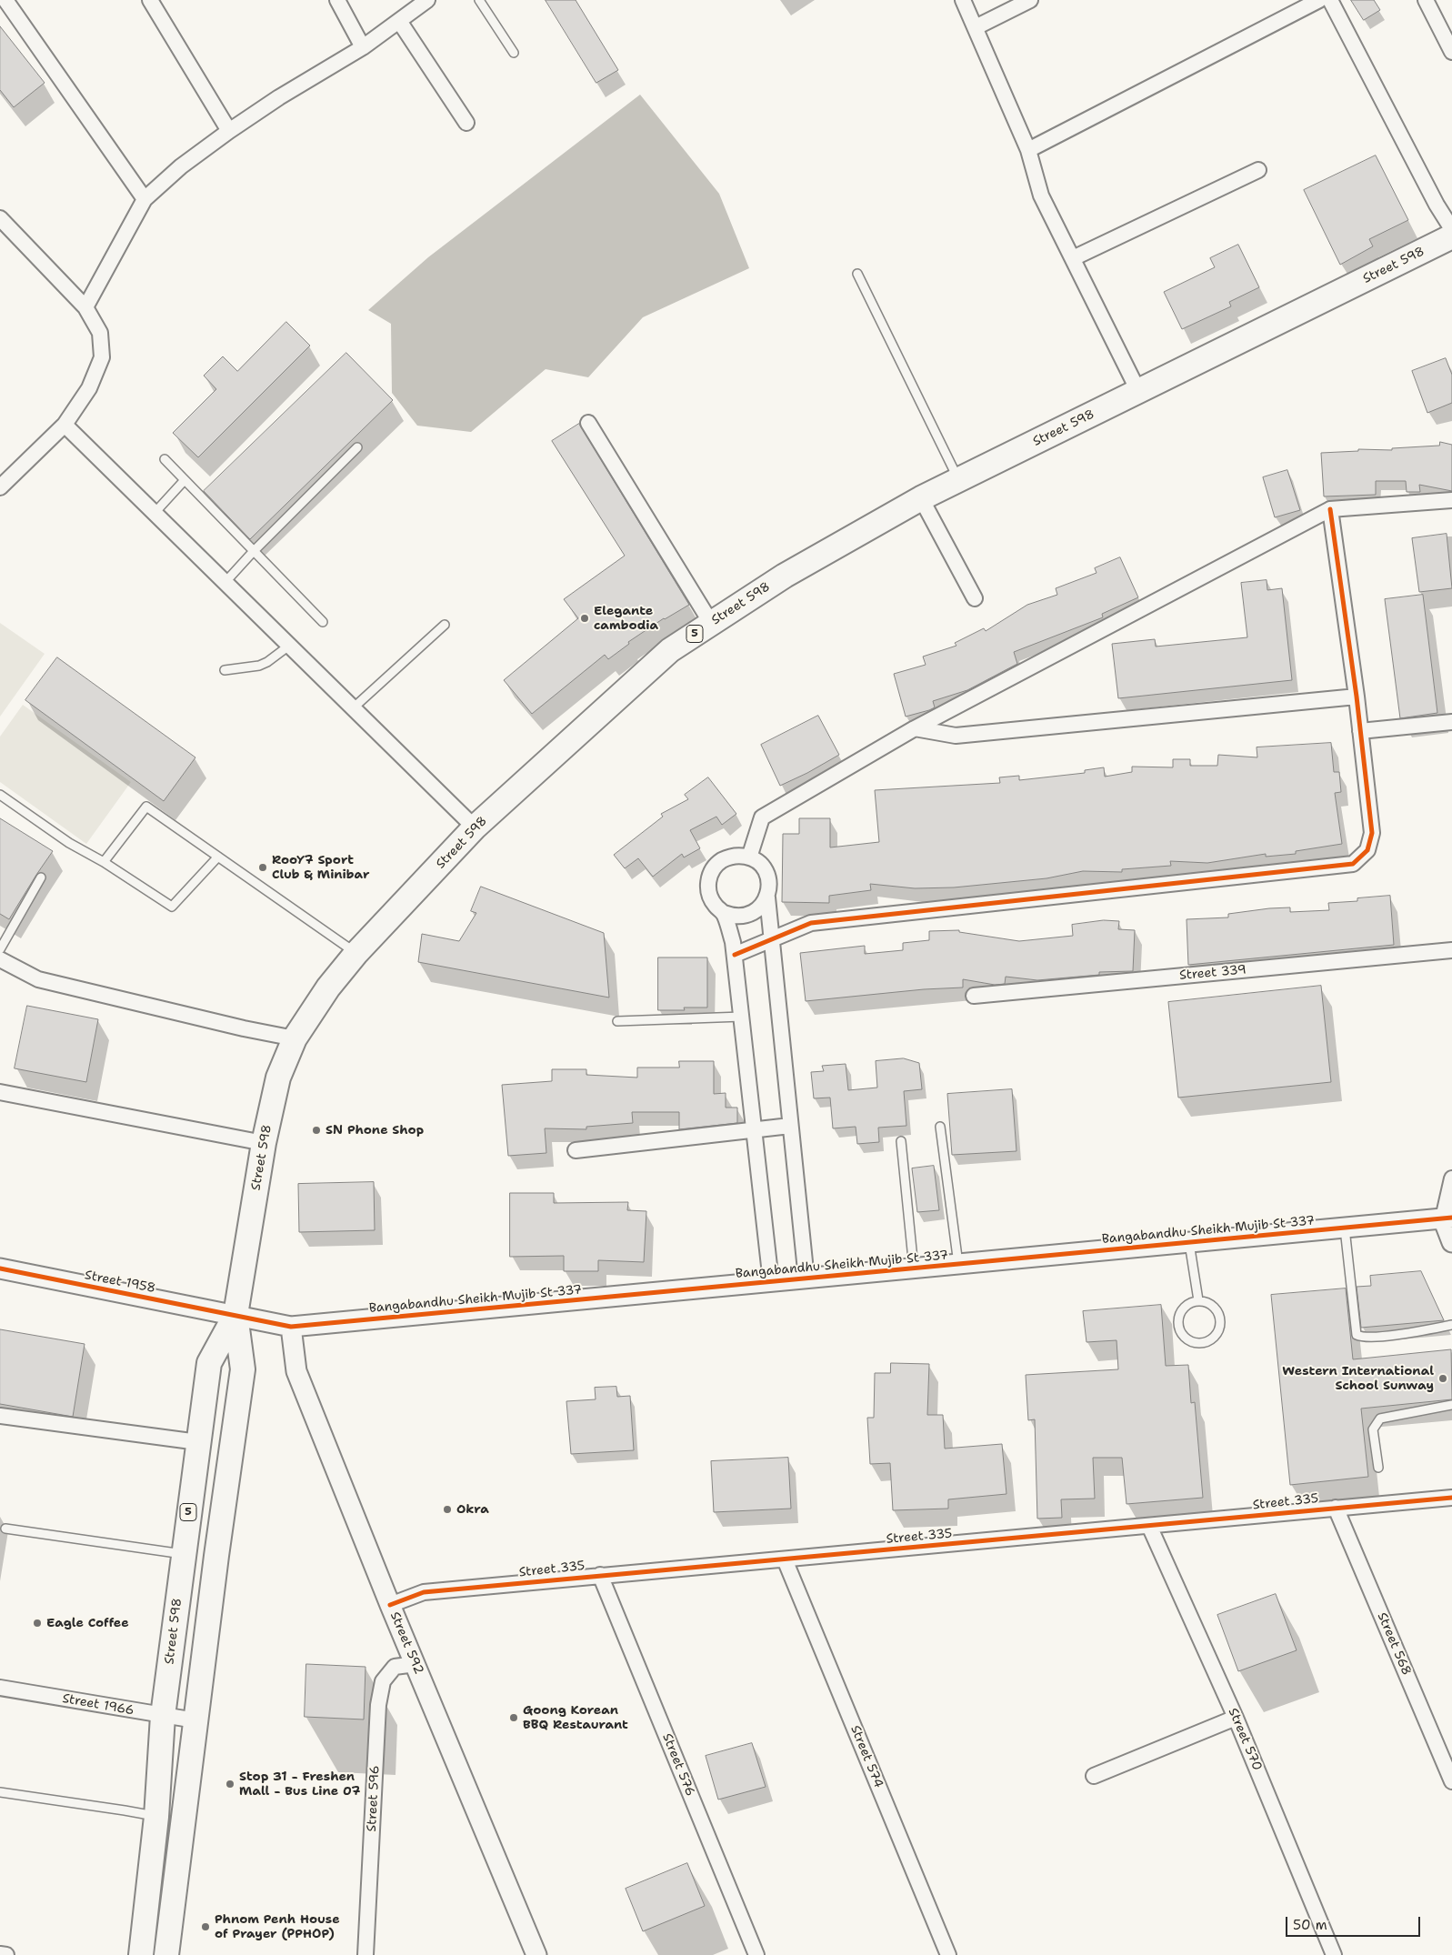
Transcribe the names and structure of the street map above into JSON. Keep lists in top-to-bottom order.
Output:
{
  "streets": {
    "main road": ["Street 598", "5"],
    "street": [
      "Street 339",
      "Bangabandhu Sheikh Mujib St 337",
      "Street 1958",
      "Street 335",
      "Street 592",
      "Street 568",
      "Street 1966",
      "Street 570",
      "Street 574",
      "Street 576",
      "Street 596"
    ]
  },
  "crossings": [
    ["Street 598", "Bangabandhu Sheikh Mujib St 337"],
    ["Street 598", "Street 1958"],
    ["Street 598", "Street 1966"],
    ["Bangabandhu Sheikh Mujib St 337", "Street 1958"],
    ["Bangabandhu Sheikh Mujib St 337", "Street 592"],
    ["Street 335", "Street 592"],
    ["Street 335", "Street 568"],
    ["Street 335", "Street 570"],
    ["Street 335", "Street 574"],
    ["Street 335", "Street 576"],
    ["Street 592", "Street 596"]
  ],
  "places": [
    "Elegante cambodia",
    "RooY7 Sport Club & Minibar",
    "SN Phone Shop",
    "Western International School Sunway",
    "Okra",
    "Eagle Coffee",
    "Goong Korean BBQ Restaurant",
    "Stop 31 - Freshen Mall - Bus Line 07",
    "Phnom Penh House of Prayer (PPHOP)"
  ],
  "scale_bar": "50 m"
}
